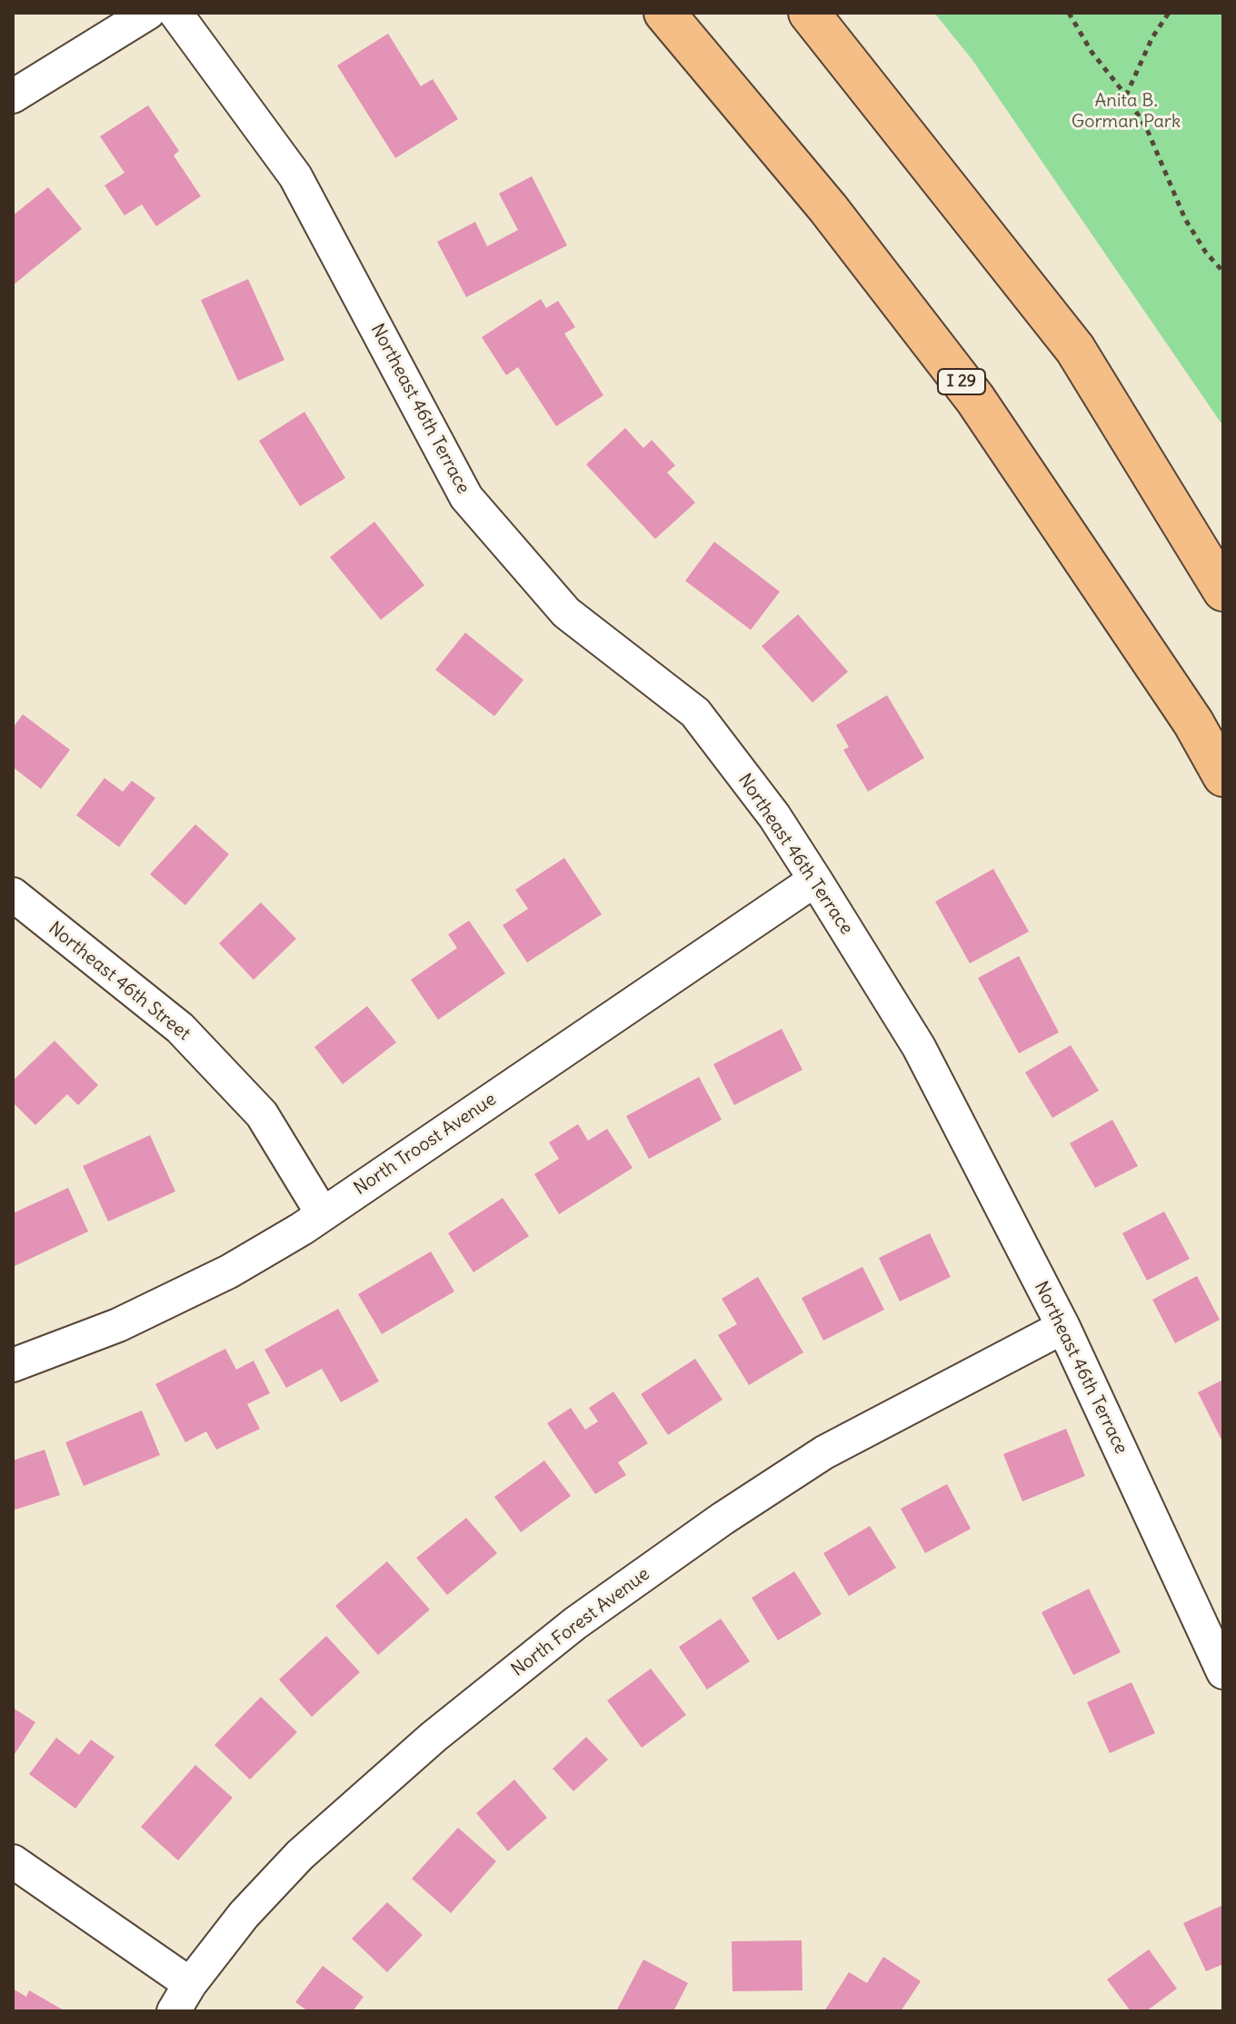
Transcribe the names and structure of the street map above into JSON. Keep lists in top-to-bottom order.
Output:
{
  "streets": {
    "highway": ["I 29"],
    "street": [
      "Northeast 46th Terrace",
      "Northeast 46th Street",
      "North Troost Avenue",
      "North Forest Avenue"
    ]
  },
  "crossings": [
    ["Northeast 46th Terrace", "North Troost Avenue"],
    ["Northeast 46th Terrace", "North Forest Avenue"],
    ["Northeast 46th Street", "North Troost Avenue"]
  ],
  "parks": ["Anita B. Gorman Park"]
}
